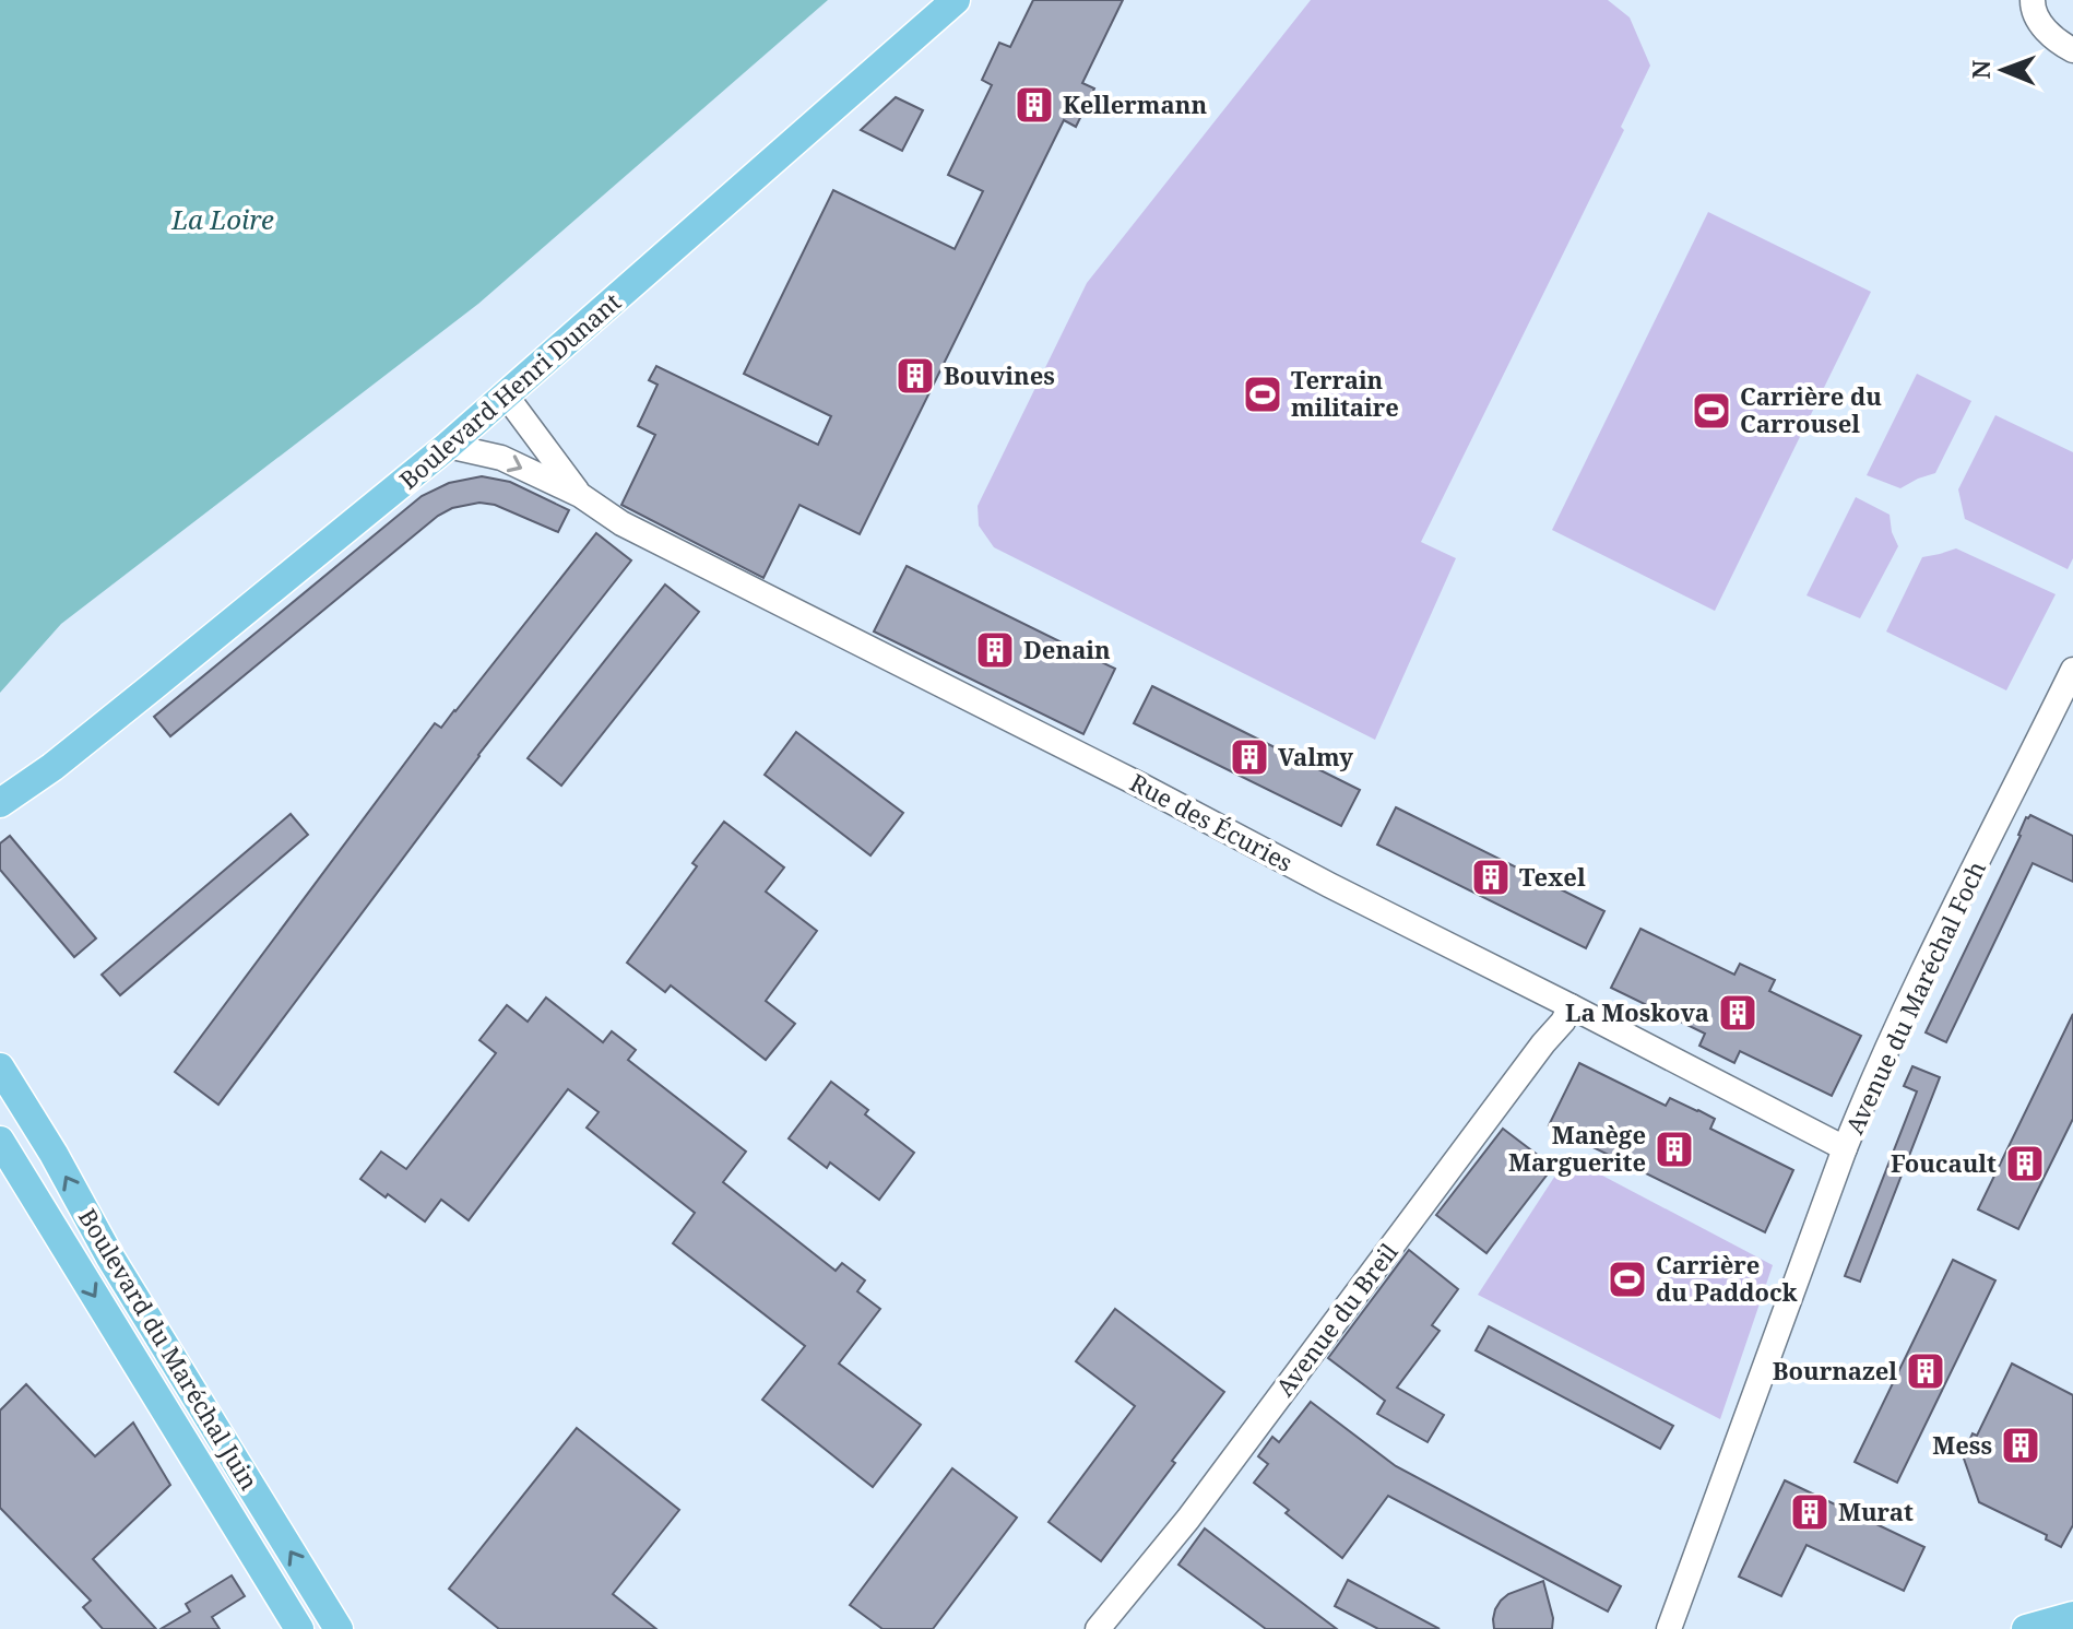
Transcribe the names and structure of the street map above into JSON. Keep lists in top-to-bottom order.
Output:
{
  "streets": {
    "main road": ["Boulevard Henri Dunant", "Boulevard du Maréchal Juin"],
    "street": ["Rue des Écuries", "Avenue du Maréchal Foch", "Avenue du Breil"]
  },
  "crossings": [
    ["Boulevard Henri Dunant", "Rue des Écuries"],
    ["Rue des Écuries", "Avenue du Maréchal Foch"],
    ["Rue des Écuries", "Avenue du Breil"]
  ],
  "water": ["La Loire"],
  "places": {
    "building": [
      "Kellermann",
      "Bouvines",
      "Denain",
      "Valmy",
      "Texel",
      "La Moskova",
      "Manège Marguerite",
      "Foucault",
      "Bournazel",
      "Mess",
      "Murat"
    ],
    "sports": ["Terrain militaire", "Carrière du Carrousel", "Carrière du Paddock"]
  },
  "north": "left"
}
